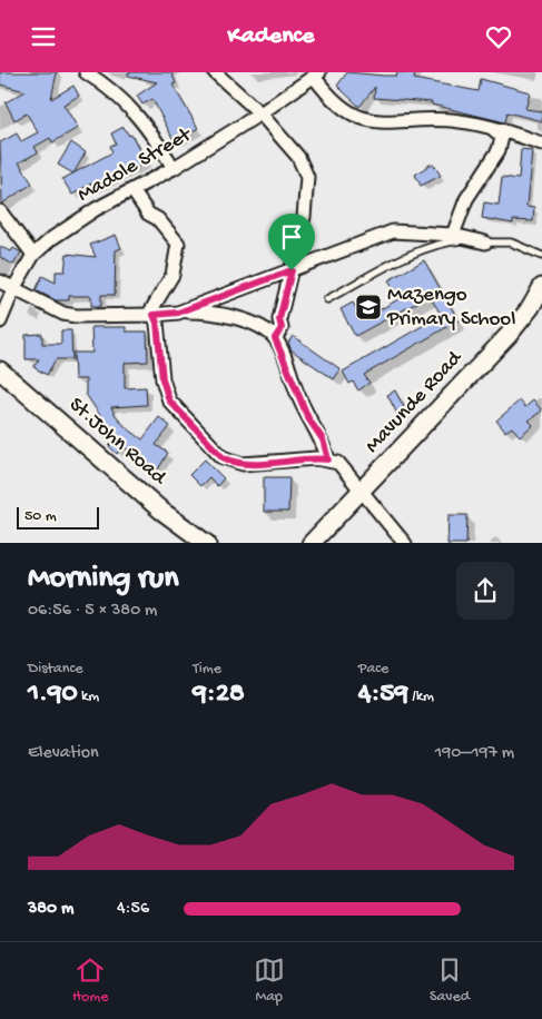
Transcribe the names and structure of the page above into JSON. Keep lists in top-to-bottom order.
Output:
{
  "streets": {
    "street": ["Madole Street", "Mavunde Road", "St.John Road"]
  },
  "places": {
    "school or university": ["Mazengo Primary School"]
  },
  "scale_bar": "50 m",
  "page": {
    "header": "Kadence",
    "scale": "50 m",
    "heading": ["Morning run", "06:56 · 5 × 380 m"],
    "stats": [
      ["Distance", "1.90 km"],
      ["Time", "9:28"],
      ["Pace", "4:59 /km"]
    ],
    "chart": ["Elevation", "190–197 m"],
    "list": [
      {
        "name": "380 m",
        "note": "4:56"
      }
    ],
    "tabs": ["Home", "Map", "Saved"]
  }
}
